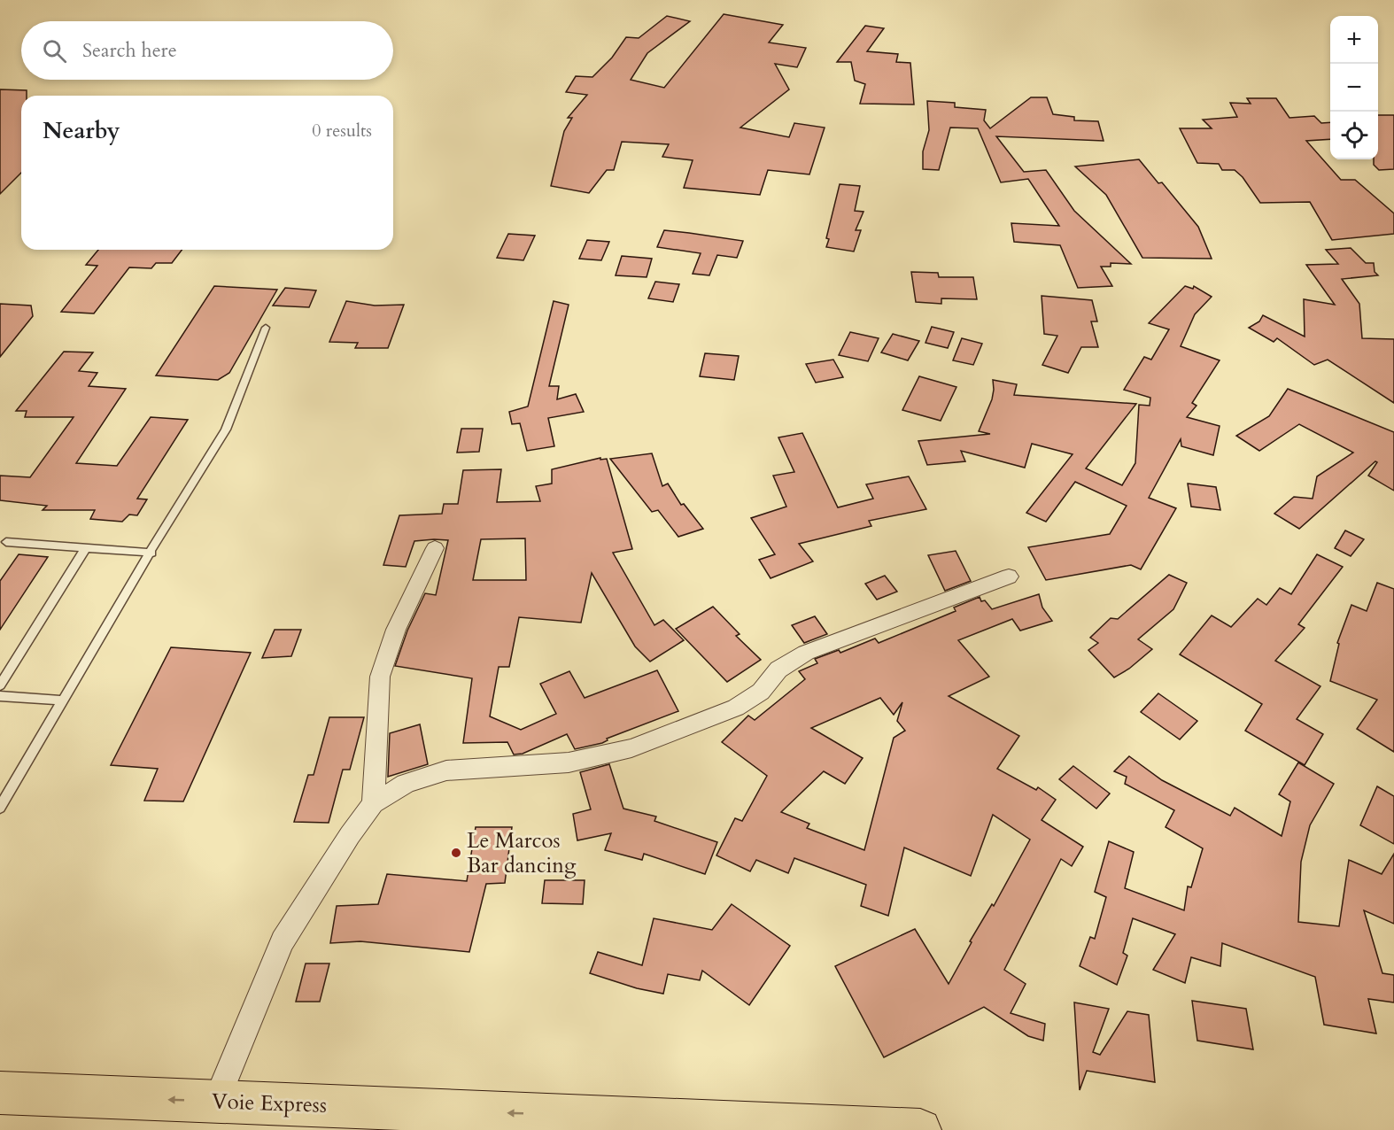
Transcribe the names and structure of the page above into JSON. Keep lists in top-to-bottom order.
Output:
{
  "streets": {
    "highway": ["Voie Express"]
  },
  "one_way": ["Voie Express"],
  "places": ["Le Marcos Bar dancing"],
  "page": {
    "map_buttons": ["+", "−"],
    "search": "Search here",
    "heading": ["Nearby", "0 results"]
  }
}
